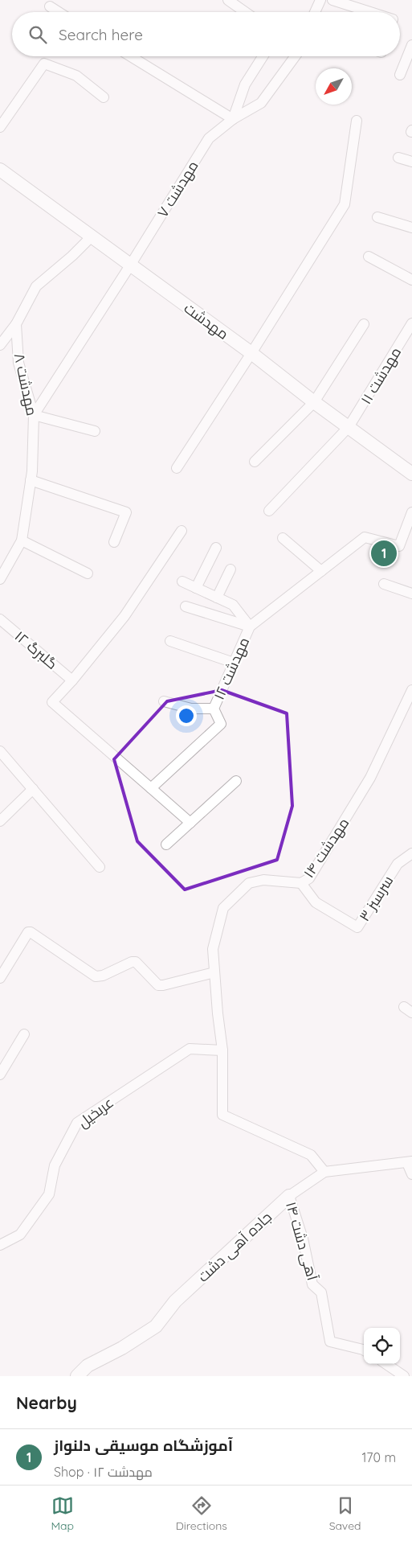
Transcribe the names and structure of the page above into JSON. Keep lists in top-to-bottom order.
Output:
{
  "streets": {
    "street": [
      "مهدشت ۷",
      "مهدشت",
      "مهدشت ۱۱",
      "مهدشت ۸",
      "گلبرگ ١٢",
      "مهدشت ۱۲",
      "مهدشت ۱۴",
      "سرسبز ۳",
      "عربخیل",
      "آهی دشت ۱۴",
      "جاده آهی دشت"
    ]
  },
  "crossings": [
    ["مهدشت ۷", "مهدشت"],
    ["مهدشت ۷", "مهدشت ۸"],
    ["مهدشت", "مهدشت ۱۱"],
    ["مهدشت ۱۴", "سرسبز ۳"],
    ["مهدشت ۱۴", "عربخیل"],
    ["مهدشت ۱۴", "جاده آهی دشت"],
    ["آهی دشت ۱۴", "جاده آهی دشت"]
  ],
  "north": "bottom left",
  "page": {
    "search": "Search here",
    "pins": "1",
    "heading": "Nearby",
    "list": [
      {
        "mark": "1",
        "name": "آموزشگاه موسیقی دلنواز",
        "note": "Shop · مهدشت ۱۲",
        "value": "170 m"
      }
    ],
    "nav": ["Map", "Directions", "Saved"]
  }
}
